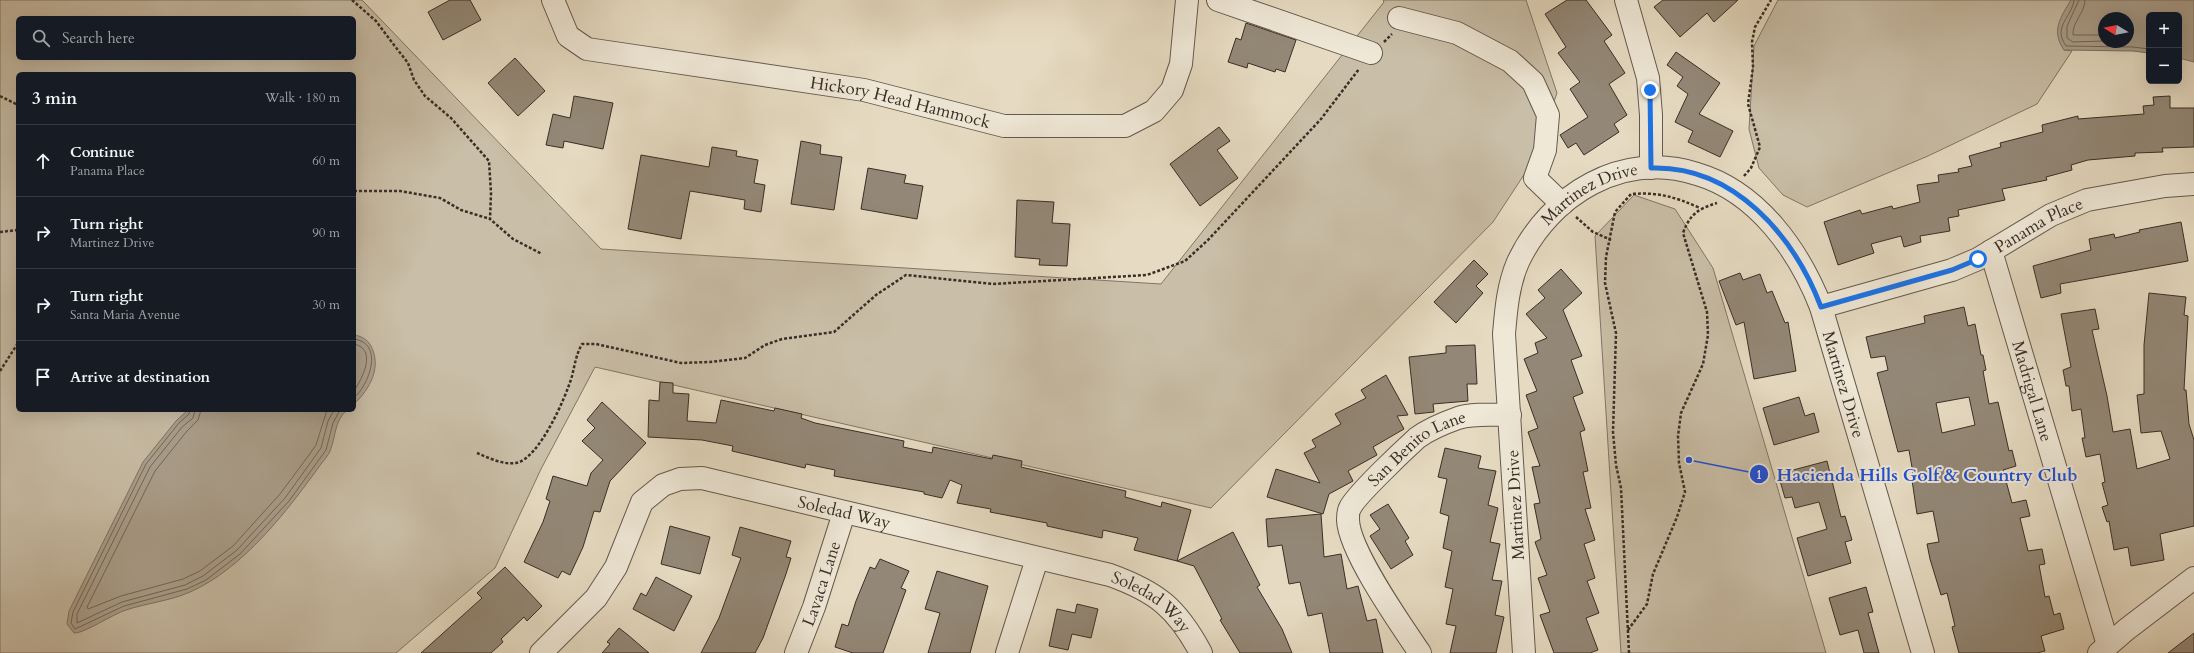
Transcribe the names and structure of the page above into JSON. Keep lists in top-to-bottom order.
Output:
{
  "streets": {
    "street": [
      "Hickory Head Hammock",
      "Martinez Drive",
      "Panama Place",
      "Madrigal Lane",
      "San Benito Lane",
      "Soledad Way",
      "Lavaca Lane"
    ]
  },
  "crossings": [
    ["Martinez Drive", "Panama Place"],
    ["Martinez Drive", "San Benito Lane"],
    ["Panama Place", "Madrigal Lane"],
    ["Soledad Way", "Lavaca Lane"]
  ],
  "places": ["Hacienda Hills Golf & Country Club"],
  "north": "left",
  "page": {
    "map_buttons": ["+", "−"],
    "search": "Search here",
    "heading": ["3 min", "Walk · 180 m"],
    "list": [
      ["Continue", "Panama Place", "60 m"],
      ["Turn right", "Martinez Drive", "90 m"],
      ["Turn right", "Santa Maria Avenue", "30 m"],
      "Arrive at destination"
    ]
  }
}
